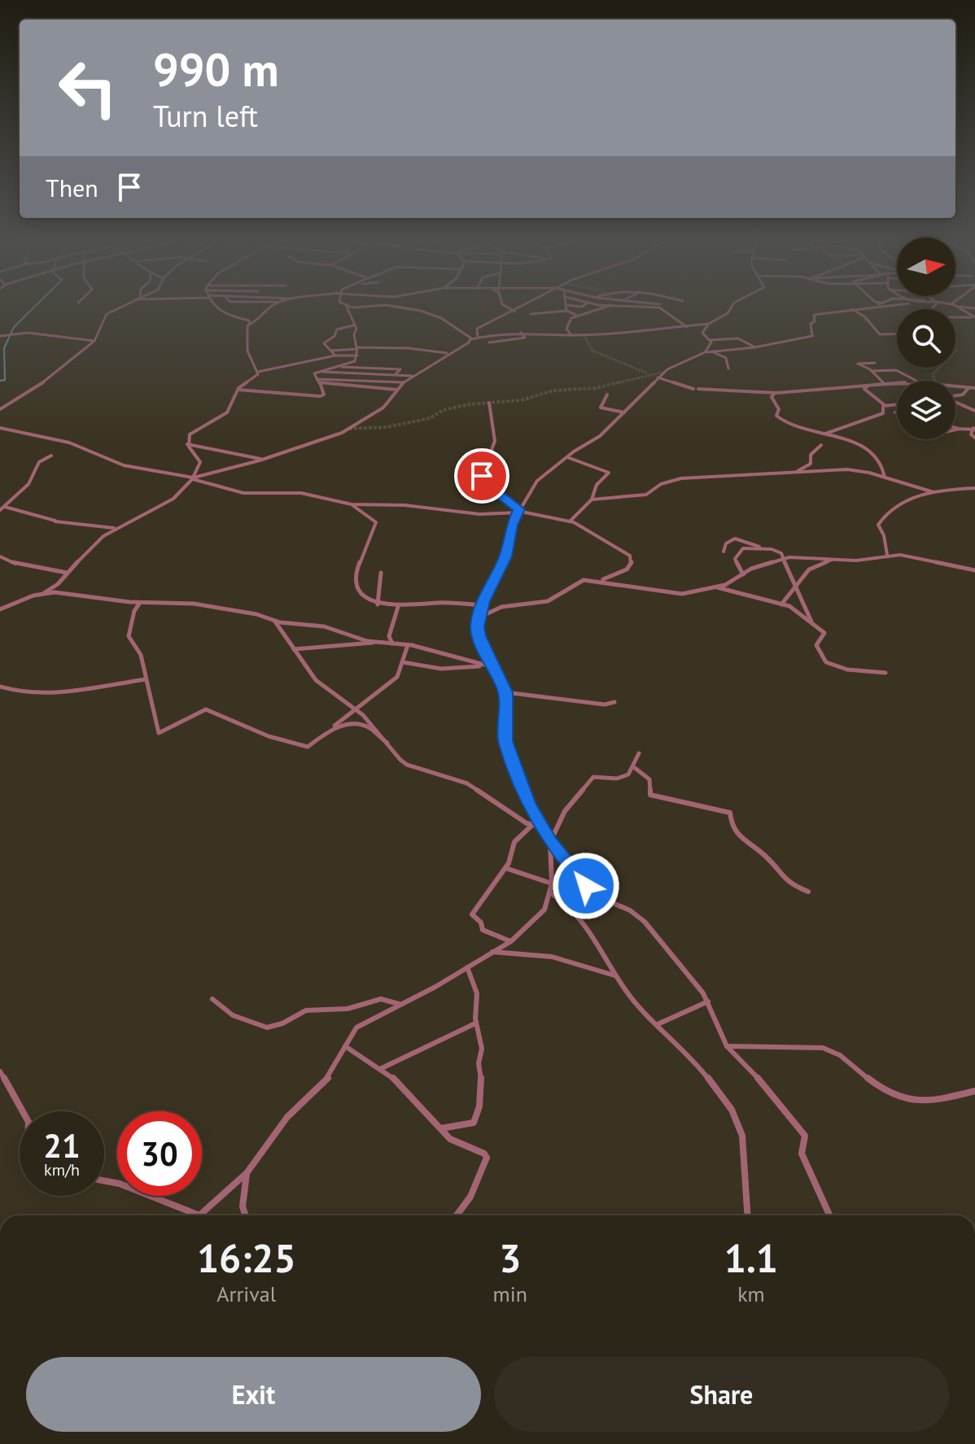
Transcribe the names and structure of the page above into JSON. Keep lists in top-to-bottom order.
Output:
{
  "north": "right",
  "page": {
    "turn": ["990 m", "Turn left"],
    "then": "Then",
    "speed": "21 km/h",
    "limit": "30",
    "eta": [
      "16:25",
      "Arrival",
      "3",
      "min",
      "1.1",
      "km"
    ],
    "buttons": ["Exit", "Share"]
  }
}
